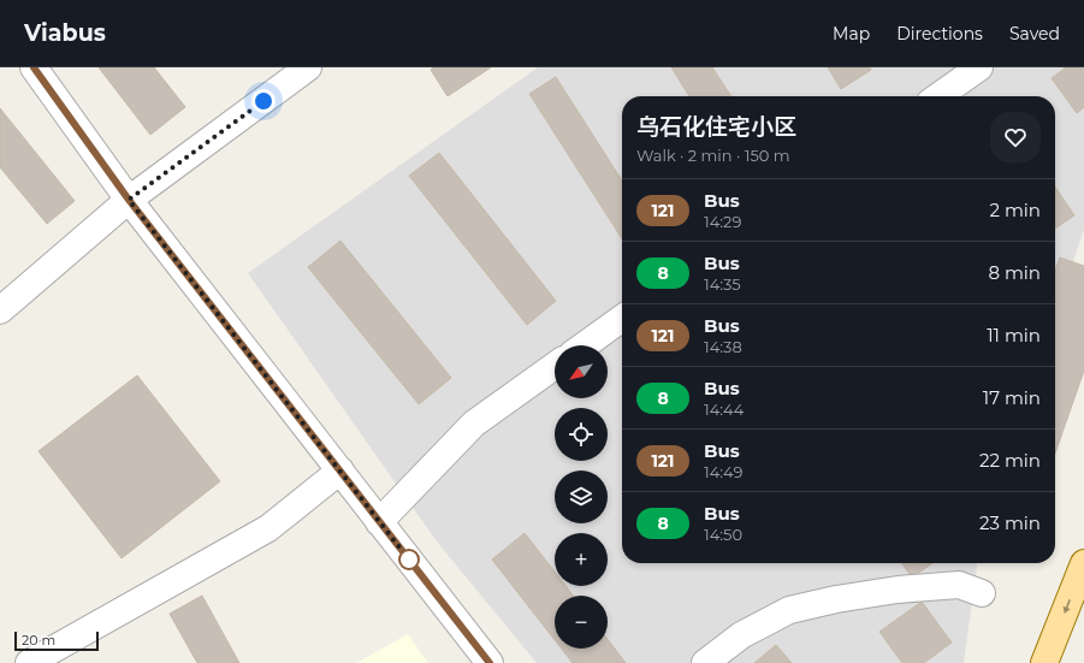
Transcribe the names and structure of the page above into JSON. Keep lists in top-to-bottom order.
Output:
{
  "lines": ["bus line 121"],
  "scale_bar": "20 m",
  "north": "bottom left",
  "page": {
    "header": "Viabus",
    "nav": ["Map", "Directions", "Saved"],
    "heading": ["乌石化住宅小区", "Walk · 2 min · 150 m"],
    "list": [
      {
        "mark": "121",
        "name": "Bus",
        "note": "14:29",
        "value": "2 min"
      },
      {
        "mark": "8",
        "name": "Bus",
        "note": "14:35",
        "value": "8 min"
      },
      {
        "mark": "121",
        "name": "Bus",
        "note": "14:38",
        "value": "11 min"
      },
      {
        "mark": "8",
        "name": "Bus",
        "note": "14:44",
        "value": "17 min"
      },
      {
        "mark": "121",
        "name": "Bus",
        "note": "14:49",
        "value": "22 min"
      },
      {
        "mark": "8",
        "name": "Bus",
        "note": "14:50",
        "value": "23 min"
      }
    ],
    "map_buttons": ["+", "−"],
    "scale": "20 m"
  }
}
